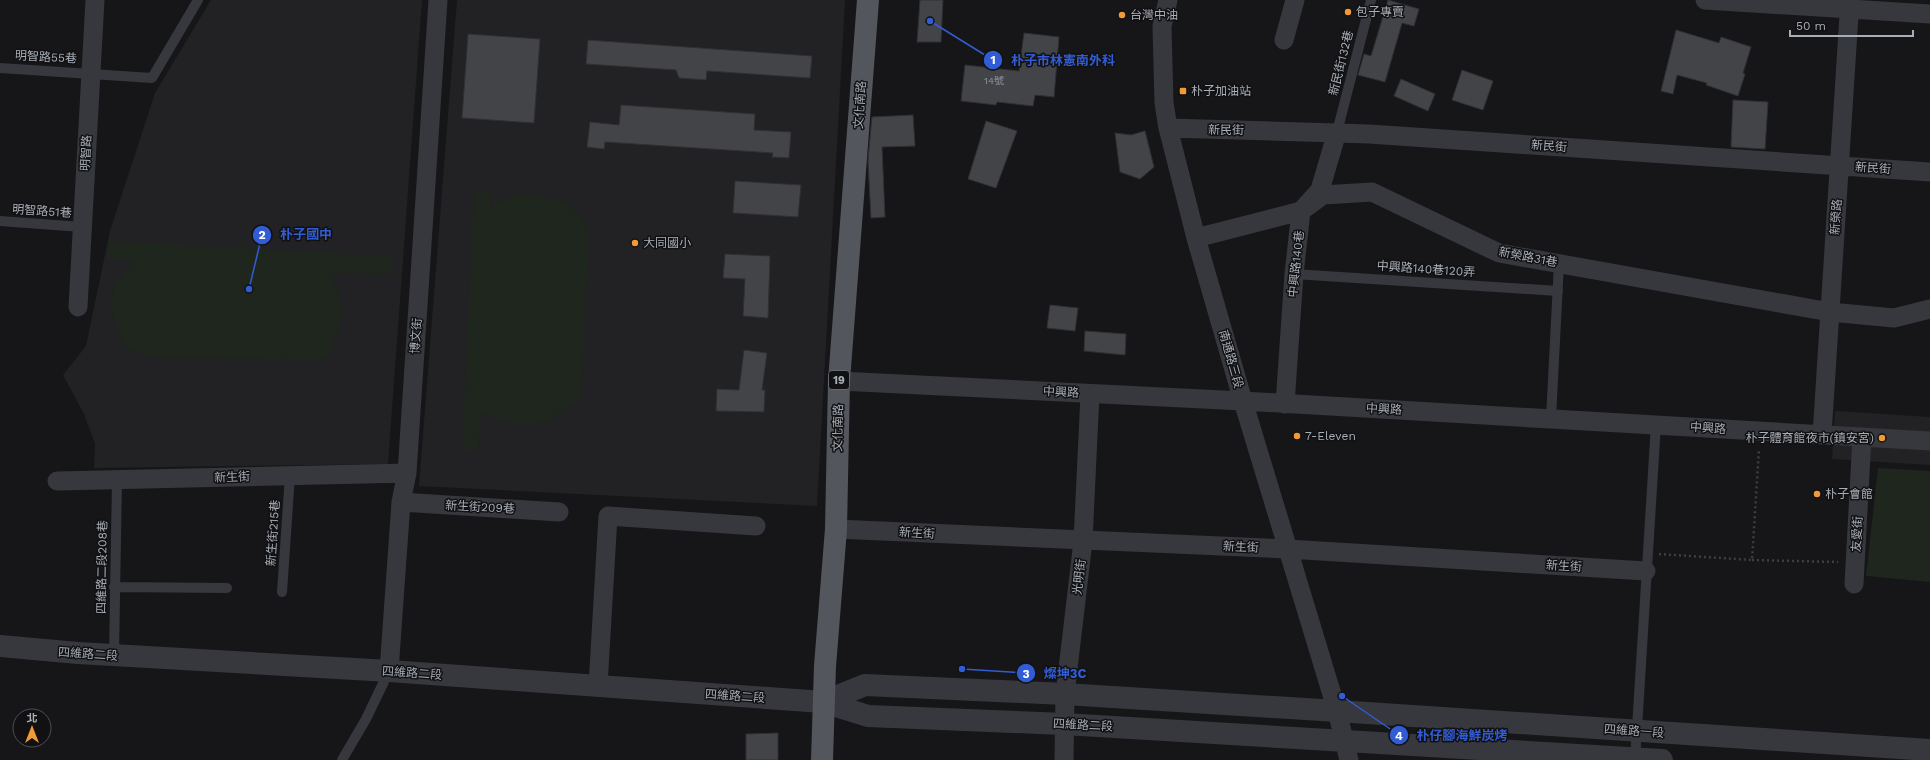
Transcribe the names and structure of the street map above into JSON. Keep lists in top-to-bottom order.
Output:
{
  "streets": {
    "main road": ["文化南路", "19"],
    "street": [
      "新民街",
      "明智路",
      "新榮路",
      "新榮路31巷",
      "中興路140巷",
      "博文街",
      "南通路三段",
      "中興路",
      "新生街",
      "新生街209巷",
      "友愛街",
      "光明街",
      "四維路二段",
      "四維路一段"
    ],
    "lane": [
      "明智路55巷",
      "新民街132巷",
      "明智路51巷",
      "中興路140巷120弄",
      "新生街215巷",
      "四維路二段208巷"
    ]
  },
  "crossings": [
    ["明智路55巷", "明智路"],
    ["新民街132巷", "新民街"],
    ["文化南路", "中興路"],
    ["文化南路", "新生街"],
    ["文化南路", "四維路二段"],
    ["新民街", "新榮路"],
    ["新民街", "南通路三段"],
    ["明智路", "明智路51巷"],
    ["新榮路", "新榮路31巷"],
    ["新榮路", "中興路"],
    ["新榮路31巷", "中興路140巷"],
    ["新榮路31巷", "南通路三段"],
    ["中興路140巷", "中興路140巷120弄"],
    ["中興路140巷", "中興路"],
    ["博文街", "新生街"],
    ["博文街", "新生街209巷"],
    ["博文街", "四維路二段"],
    ["南通路三段", "中興路"],
    ["南通路三段", "新生街"],
    ["南通路三段", "四維路二段"],
    ["南通路三段", "四維路一段"],
    ["中興路", "友愛街"],
    ["中興路", "光明街"],
    ["新生街", "新生街215巷"],
    ["新生街", "四維路二段208巷"],
    ["新生街", "光明街"],
    ["四維路二段208巷", "四維路二段"],
    ["光明街", "四維路二段"],
    ["四維路二段", "四維路一段"]
  ],
  "places": {
    "other": [
      "包子專賣",
      "台灣中油",
      "朴子市林憲南外科",
      "大同國小",
      "朴子國中",
      "7-Eleven",
      "朴子體育館夜市(鎮安宮)",
      "朴子會館",
      "燦坤3C",
      "朴仔腳海鮮炭烤"
    ],
    "transit": ["朴子加油站"]
  },
  "house_numbers": ["14號"],
  "scale_bar": "50 m",
  "north": "top"
}
